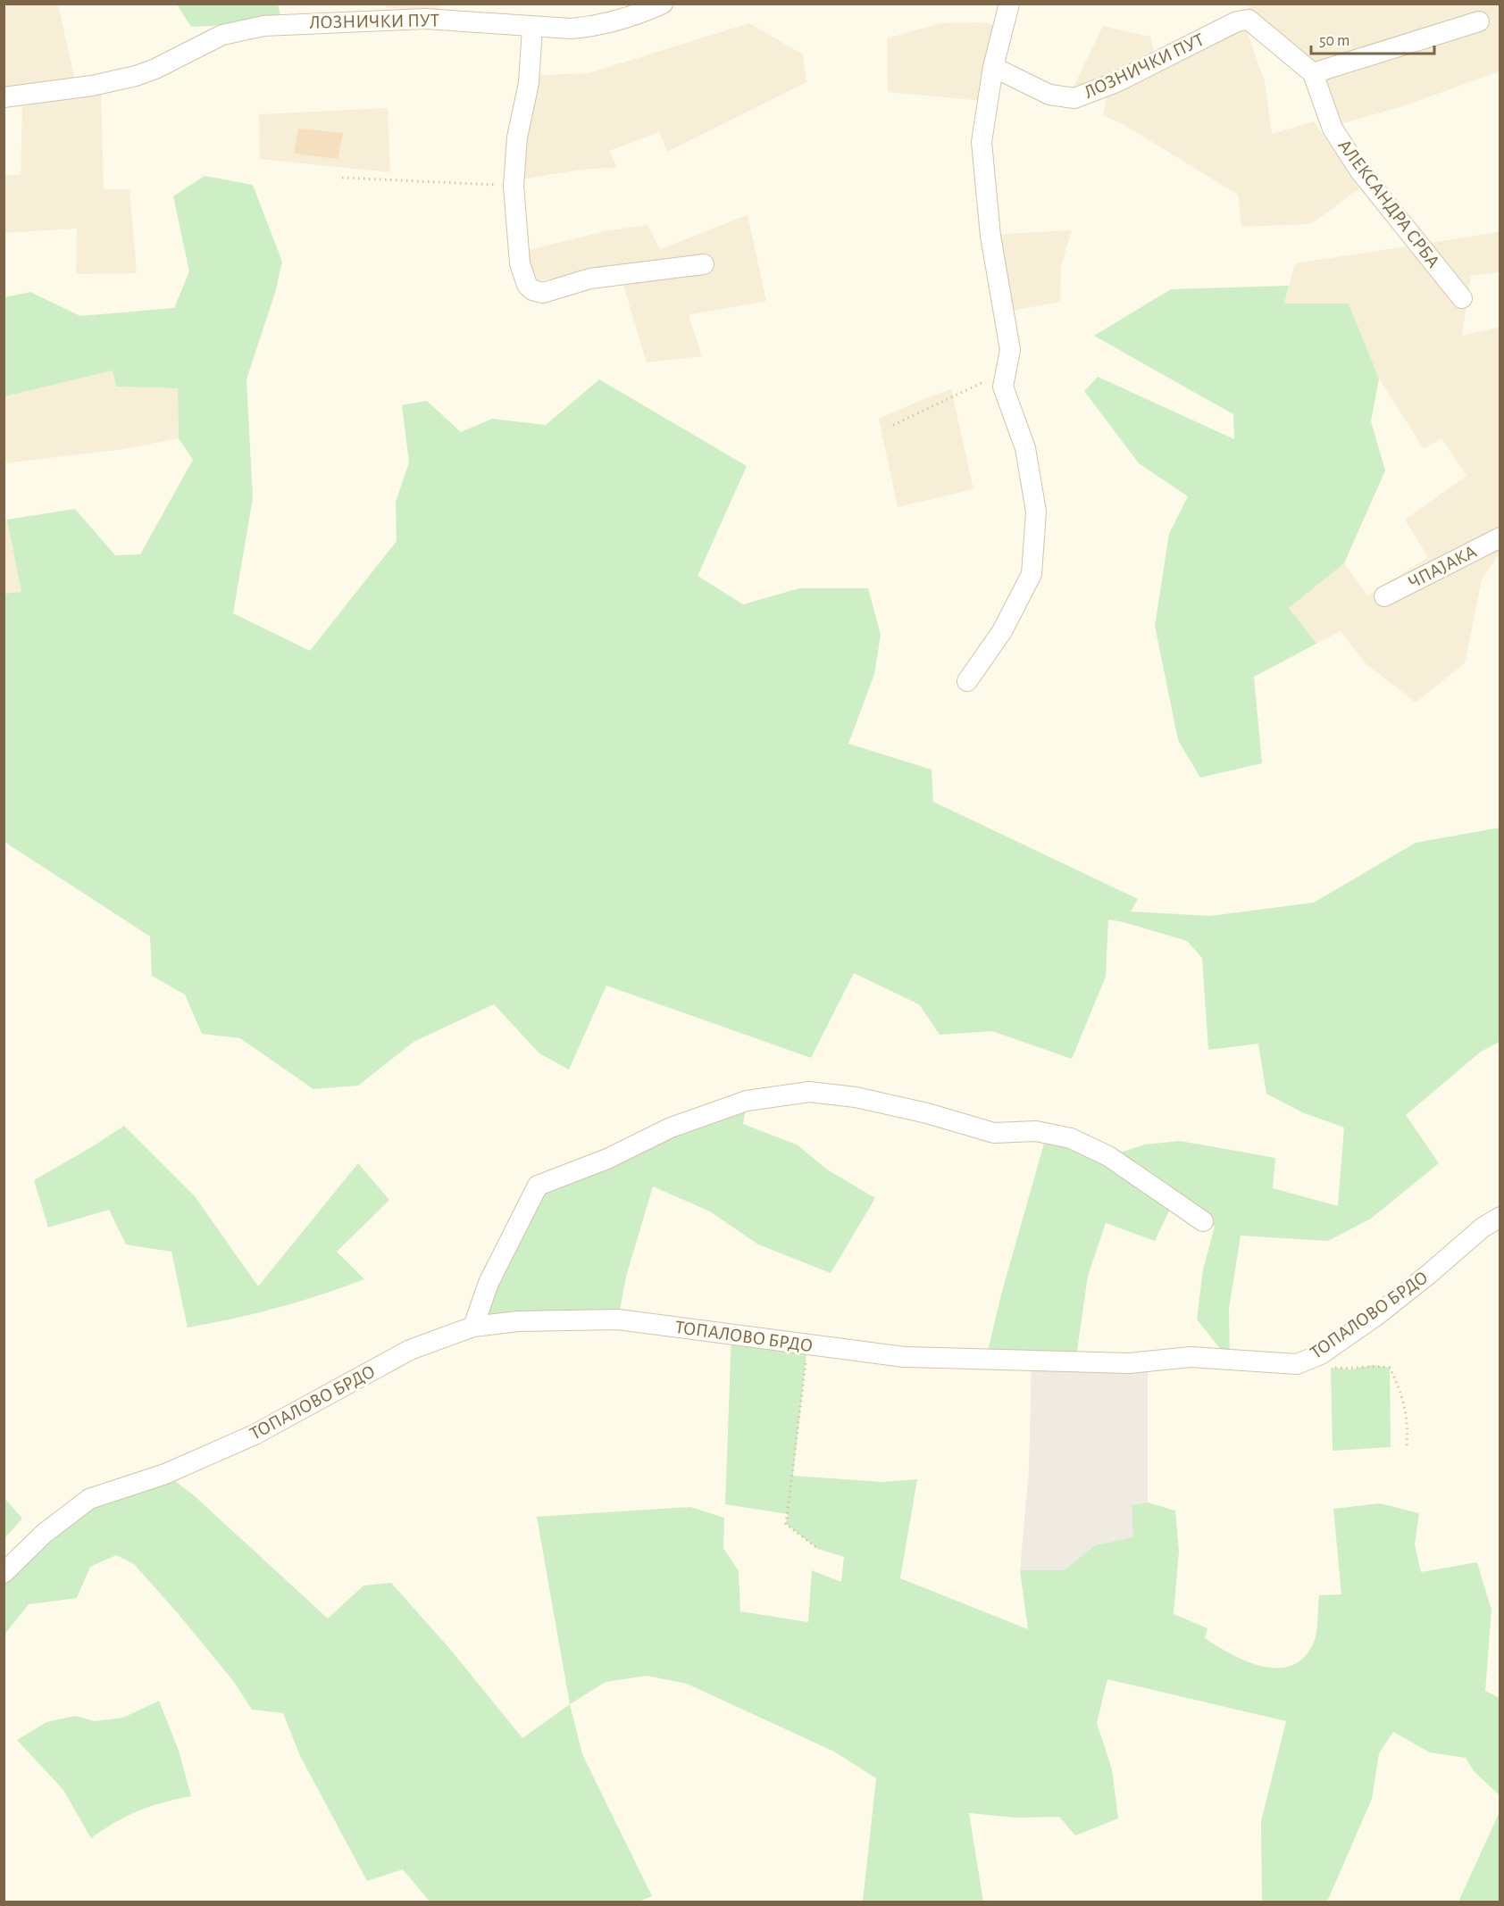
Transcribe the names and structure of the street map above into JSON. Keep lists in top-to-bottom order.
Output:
{
  "streets": {
    "street": [
      "ЛОЗНИЧКИ ПУТ",
      "АЛЕКСАНДРА СРБА",
      "ЧПАЈАКА",
      "ТОПАЛОВО БРДО"
    ]
  },
  "scale_bar": "50 m"
}
